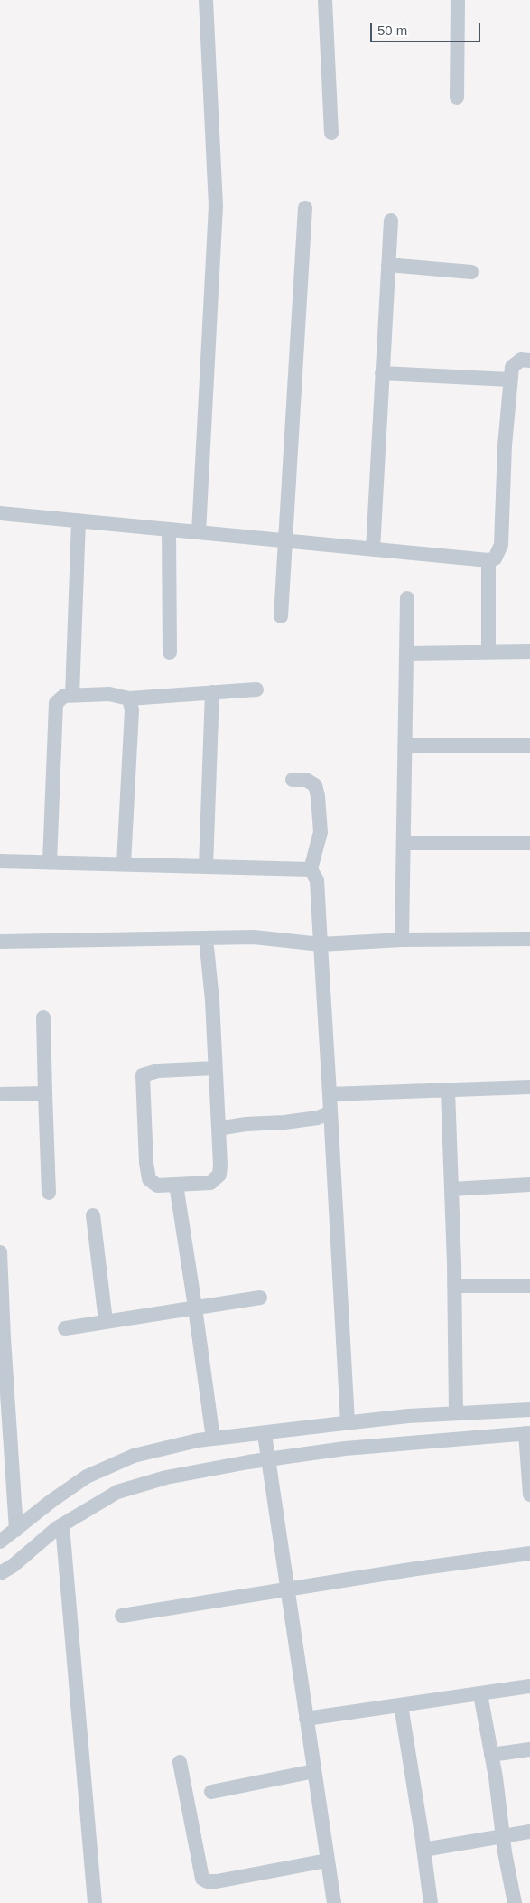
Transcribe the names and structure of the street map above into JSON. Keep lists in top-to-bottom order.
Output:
{
  "scale_bar": "50 m"
}
